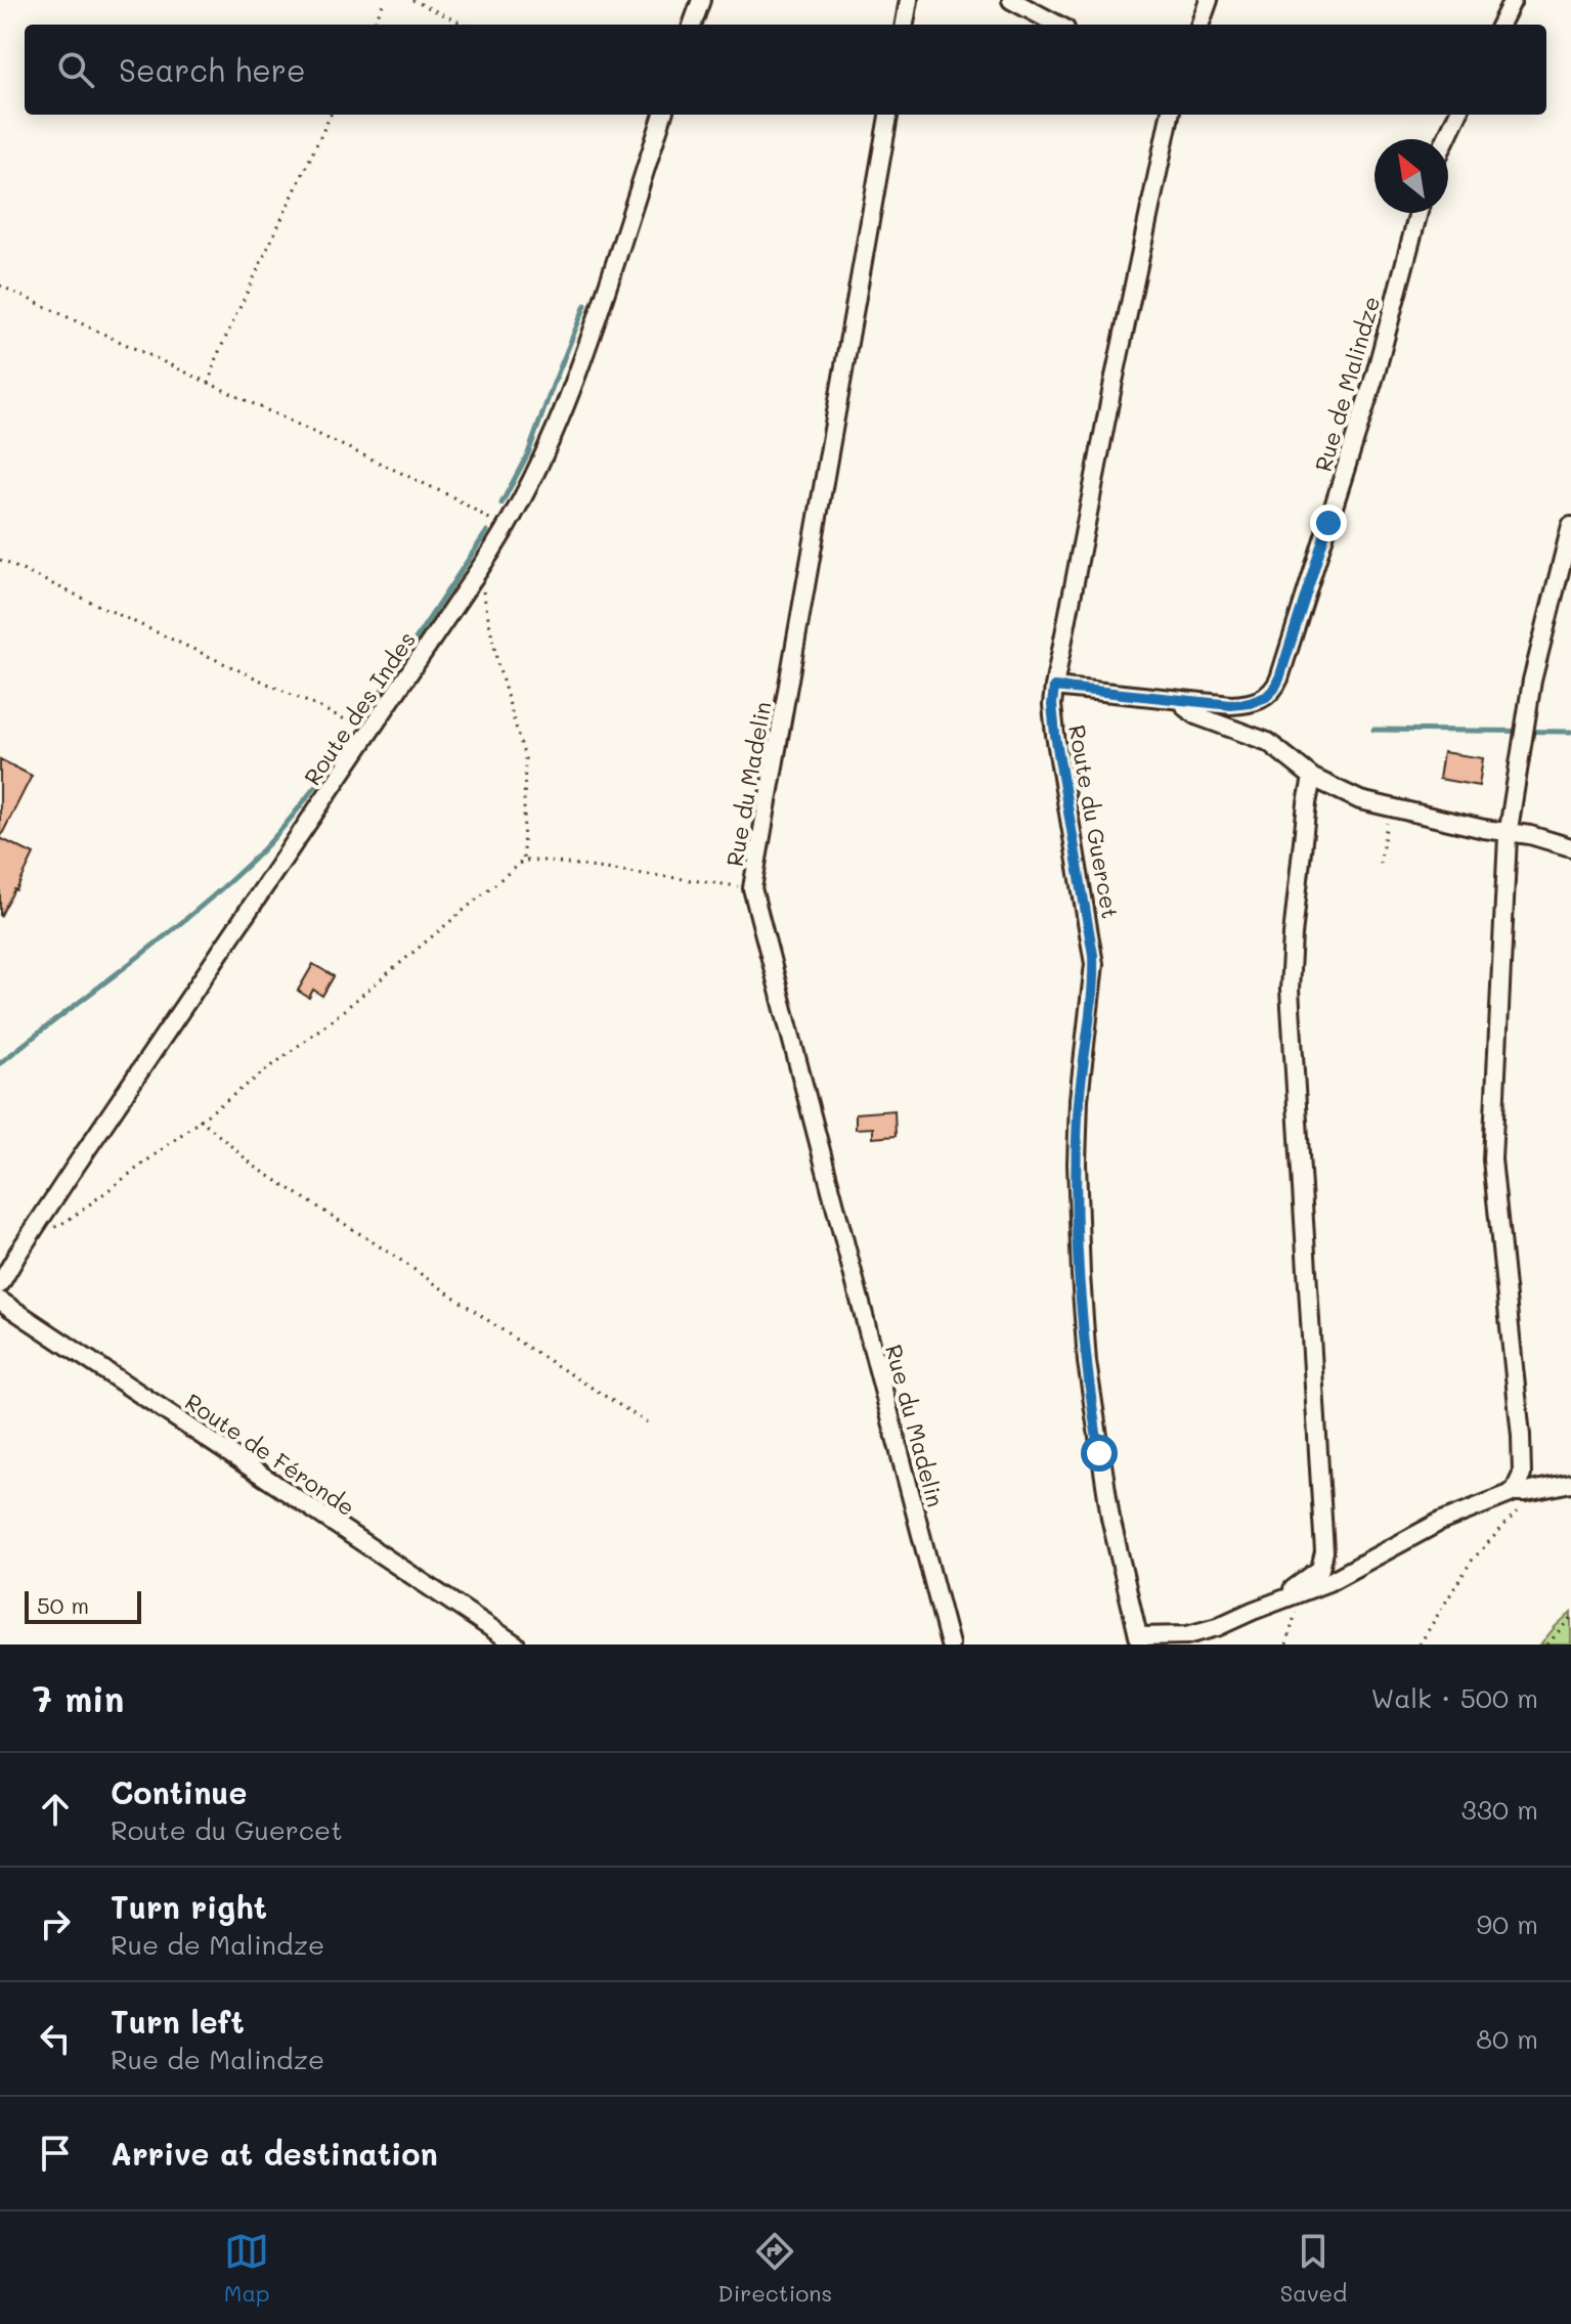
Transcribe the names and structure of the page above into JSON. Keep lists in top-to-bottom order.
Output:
{
  "streets": {
    "street": [
      "Rue de Malindze",
      "Route des Indes",
      "Rue du Madelin",
      "Route du Guercet",
      "Route de Féronde"
    ]
  },
  "crossings": [
    ["Rue de Malindze", "Route du Guercet"]
  ],
  "scale_bar": "50 m",
  "north": "top left",
  "page": {
    "search": "Search here",
    "scale": "50 m",
    "heading": ["7 min", "Walk · 500 m"],
    "list": [
      ["Continue", "Route du Guercet", "330 m"],
      ["Turn right", "Rue de Malindze", "90 m"],
      ["Turn left", "Rue de Malindze", "80 m"],
      "Arrive at destination"
    ],
    "nav": ["Map", "Directions", "Saved"]
  }
}
